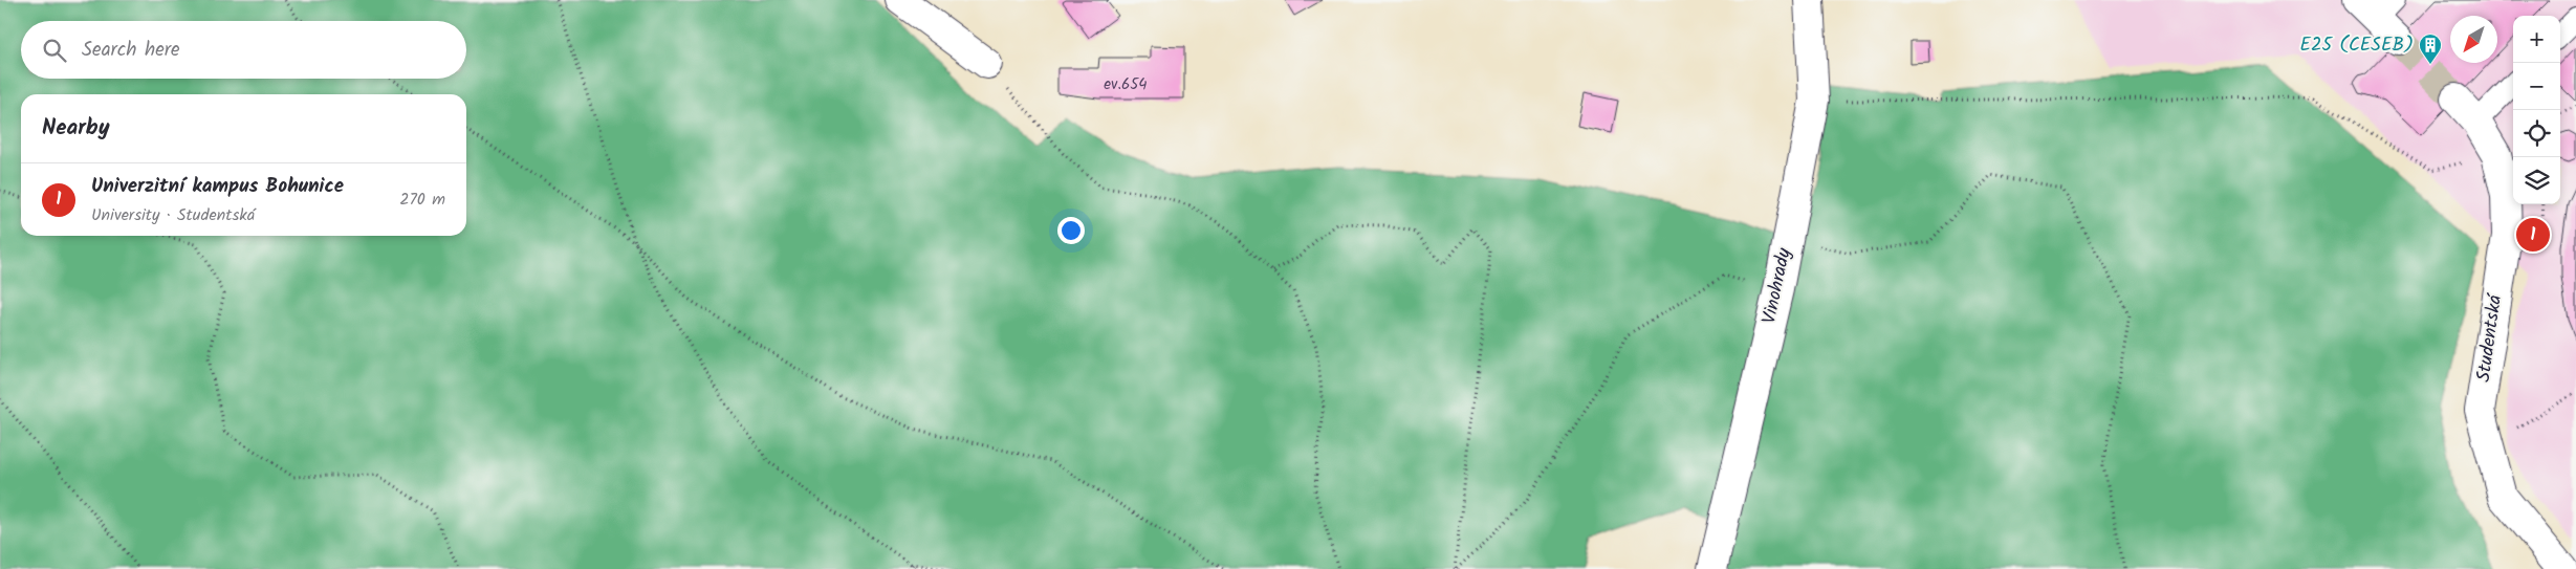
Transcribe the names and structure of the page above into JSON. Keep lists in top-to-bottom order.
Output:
{
  "streets": {
    "street": ["Vinohrady", "Studentská"]
  },
  "places": {
    "building": ["E25 (CESEB)"]
  },
  "house_numbers": ["ev.654"],
  "north": "bottom left",
  "page": {
    "map_buttons": ["+", "−"],
    "search": "Search here",
    "heading": "Nearby",
    "list": [
      {
        "mark": "1",
        "name": "Univerzitní kampus Bohunice",
        "note": "University · Studentská",
        "value": "270 m"
      }
    ],
    "pins": "1"
  }
}
